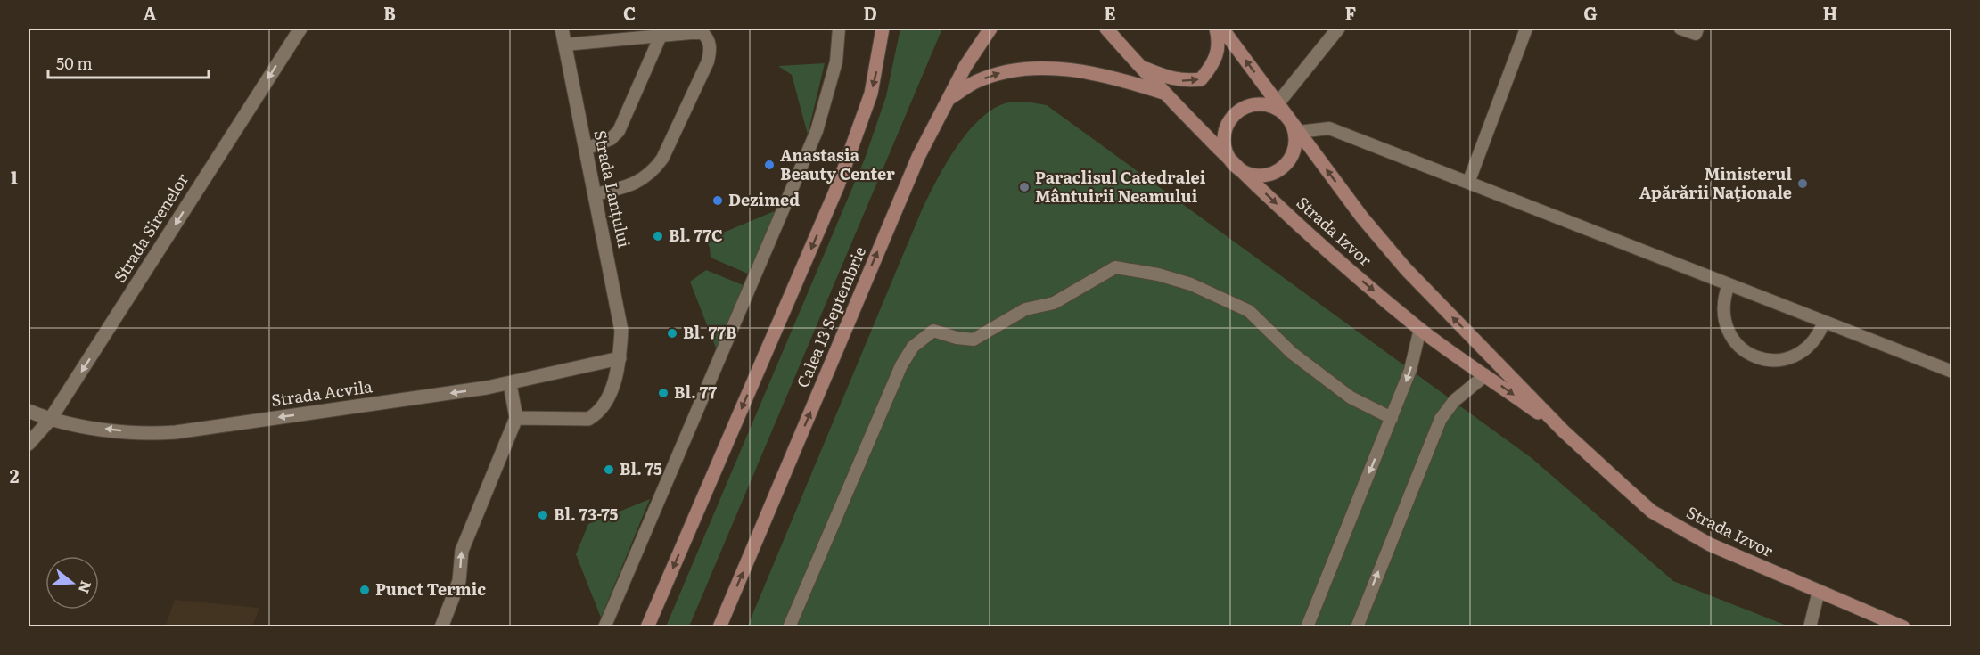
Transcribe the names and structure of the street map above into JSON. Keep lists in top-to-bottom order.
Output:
{
  "streets": {
    "main road": ["Strada Izvor", "Calea 13 Septembrie"],
    "street": ["Strada Lanțului", "Strada Sirenelor", "Strada Acvila"]
  },
  "crossings": [
    ["Strada Lanțului", "Strada Acvila"],
    ["Strada Sirenelor", "Strada Acvila"]
  ],
  "one_way": ["Strada Sirenelor", "Strada Acvila"],
  "places": [
    "Anastasia Beauty Center",
    "Ministerul Apărării Naţionale",
    "Paraclisul Catedralei Mântuirii Neamului",
    "Dezimed",
    "Bl. 77C",
    "Bl. 77B",
    "Bl. 77",
    "Bl. 75",
    "Bl. 73-75",
    "Punct Termic"
  ],
  "scale_bar": "50 m",
  "north": "right",
  "grid": {
    "columns": [
      "A",
      "B",
      "C",
      "D",
      "E",
      "F",
      "G",
      "H"
    ],
    "rows": ["1", "2"]
  }
}
